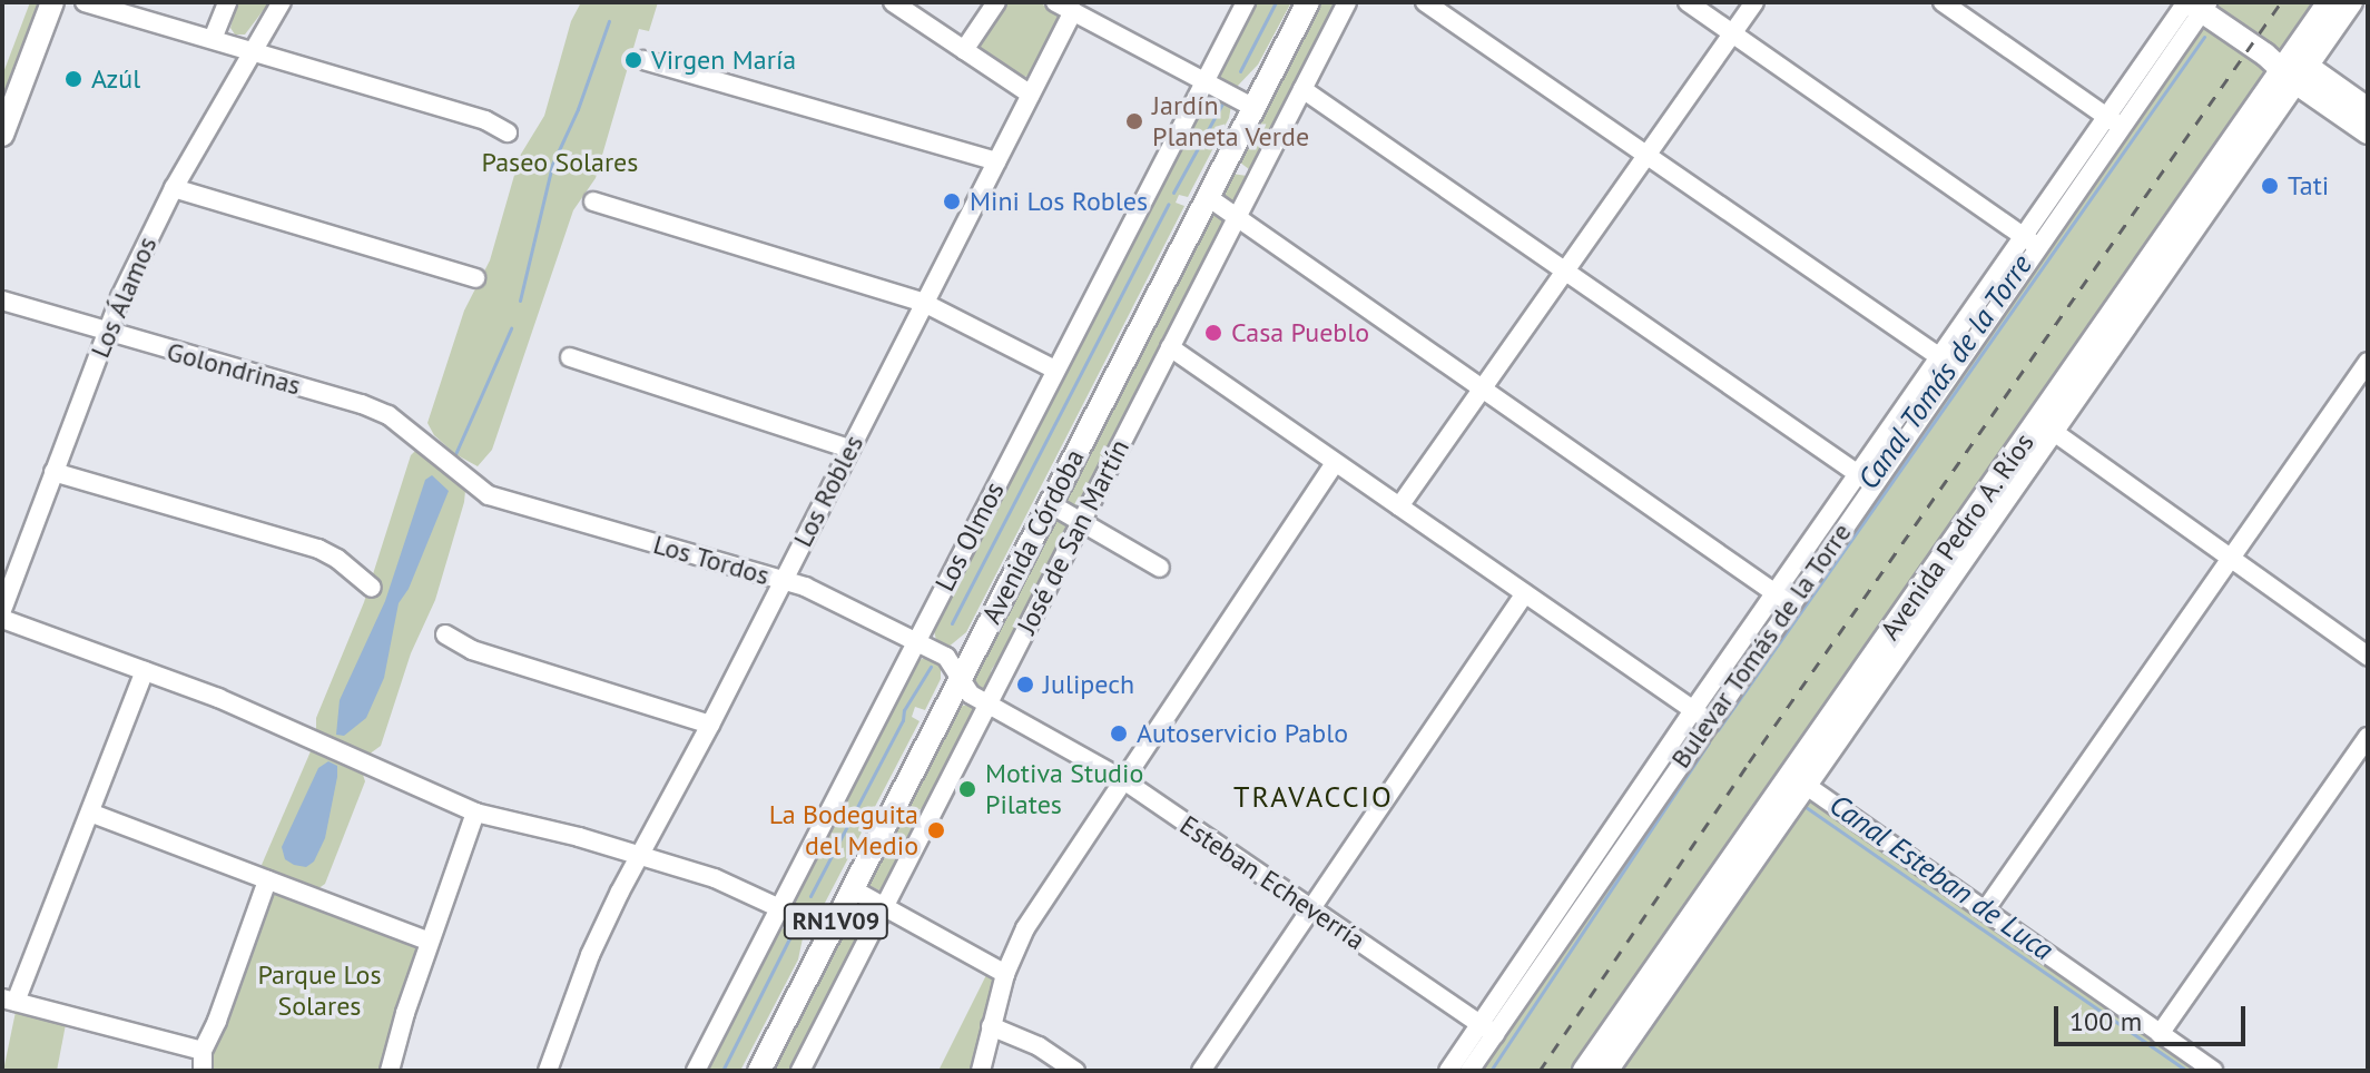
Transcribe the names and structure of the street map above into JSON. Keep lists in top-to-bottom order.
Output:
{
  "streets": {
    "main road": ["Avenida Córdoba", "Avenida Pedro A. Ríos", "RN1V09"],
    "street": [
      "Los Álamos",
      "Golondrinas",
      "Los Robles",
      "Los Olmos",
      "José de San Martín",
      "Los Tordos",
      "Bulevar Tomás de la Torre",
      "Esteban Echeverría"
    ]
  },
  "crossings": [
    ["Los Álamos", "Golondrinas"],
    ["Golondrinas", "Los Tordos"],
    ["Los Robles", "Los Tordos"],
    ["Los Olmos", "Los Tordos"],
    ["Avenida Córdoba", "Los Tordos"],
    ["Avenida Córdoba", "Esteban Echeverría"],
    ["José de San Martín", "Esteban Echeverría"],
    ["Los Tordos", "Esteban Echeverría"],
    ["Bulevar Tomás de la Torre", "Esteban Echeverría"]
  ],
  "districts": ["TRAVACCIO"],
  "water": ["Canal Tomás de la Torre", "Canal Esteban de Luca"],
  "parks": ["Paseo Solares", "Parque Los Solares"],
  "places": [
    "Virgen María",
    "Azúl",
    "Jardín Planeta Verde",
    "Tati",
    "Mini Los Robles",
    "Casa Pueblo",
    "Julipech",
    "Autoservicio Pablo",
    "Motiva Studio Pilates",
    "La Bodeguita del Medio"
  ],
  "scale_bar": "100 m"
}
